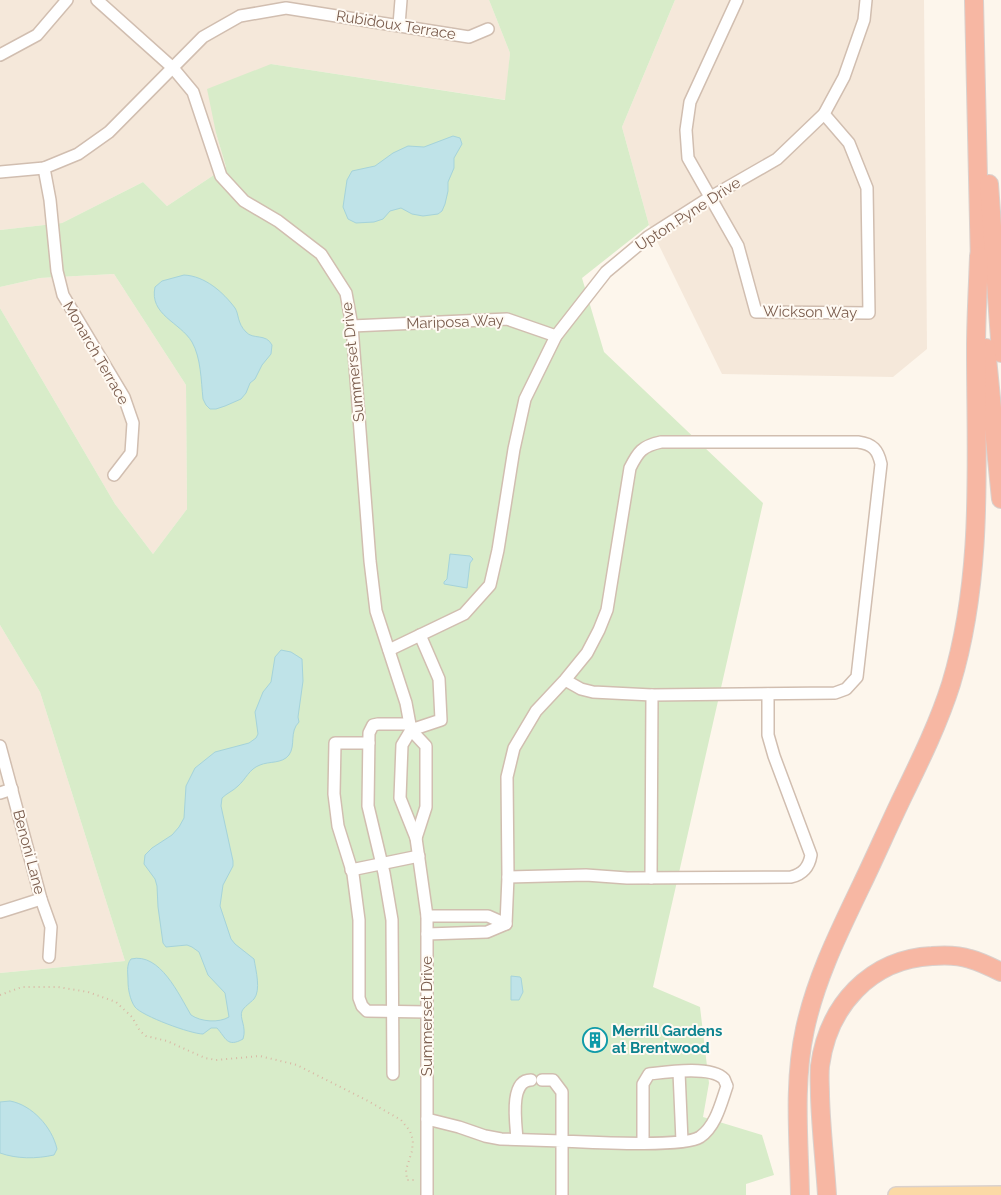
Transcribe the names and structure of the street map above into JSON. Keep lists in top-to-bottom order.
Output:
{
  "streets": {
    "street": [
      "Rubidoux Terrace",
      "Upton Pyne Drive",
      "Wickson Way",
      "Mariposa Way",
      "Monarch Terrace",
      "Summerset Drive",
      "Benoni Lane"
    ]
  },
  "crossings": [
    ["Rubidoux Terrace", "Monarch Terrace"],
    ["Rubidoux Terrace", "Summerset Drive"],
    ["Upton Pyne Drive", "Wickson Way"],
    ["Upton Pyne Drive", "Mariposa Way"],
    ["Upton Pyne Drive", "Summerset Drive"],
    ["Mariposa Way", "Summerset Drive"]
  ],
  "places": {
    "building": ["Merrill Gardens at Brentwood"]
  }
}
